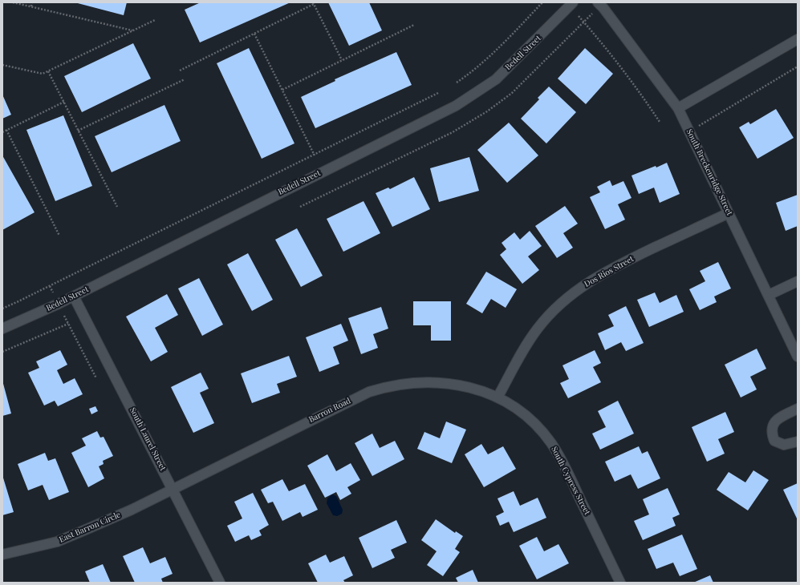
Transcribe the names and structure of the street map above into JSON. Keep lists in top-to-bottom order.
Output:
{
  "streets": {
    "street": [
      "Bedell Street",
      "South Breckenridge Street",
      "Dos Rios Street",
      "Barron Road",
      "South Laurel Street",
      "South Cypress Street",
      "East Barron Circle"
    ]
  },
  "crossings": [
    ["Bedell Street", "South Laurel Street"],
    ["South Breckenridge Street", "Dos Rios Street"],
    ["Dos Rios Street", "Barron Road"],
    ["Dos Rios Street", "South Cypress Street"],
    ["Barron Road", "South Laurel Street"],
    ["Barron Road", "South Cypress Street"],
    ["Barron Road", "East Barron Circle"],
    ["South Laurel Street", "East Barron Circle"]
  ]
}
